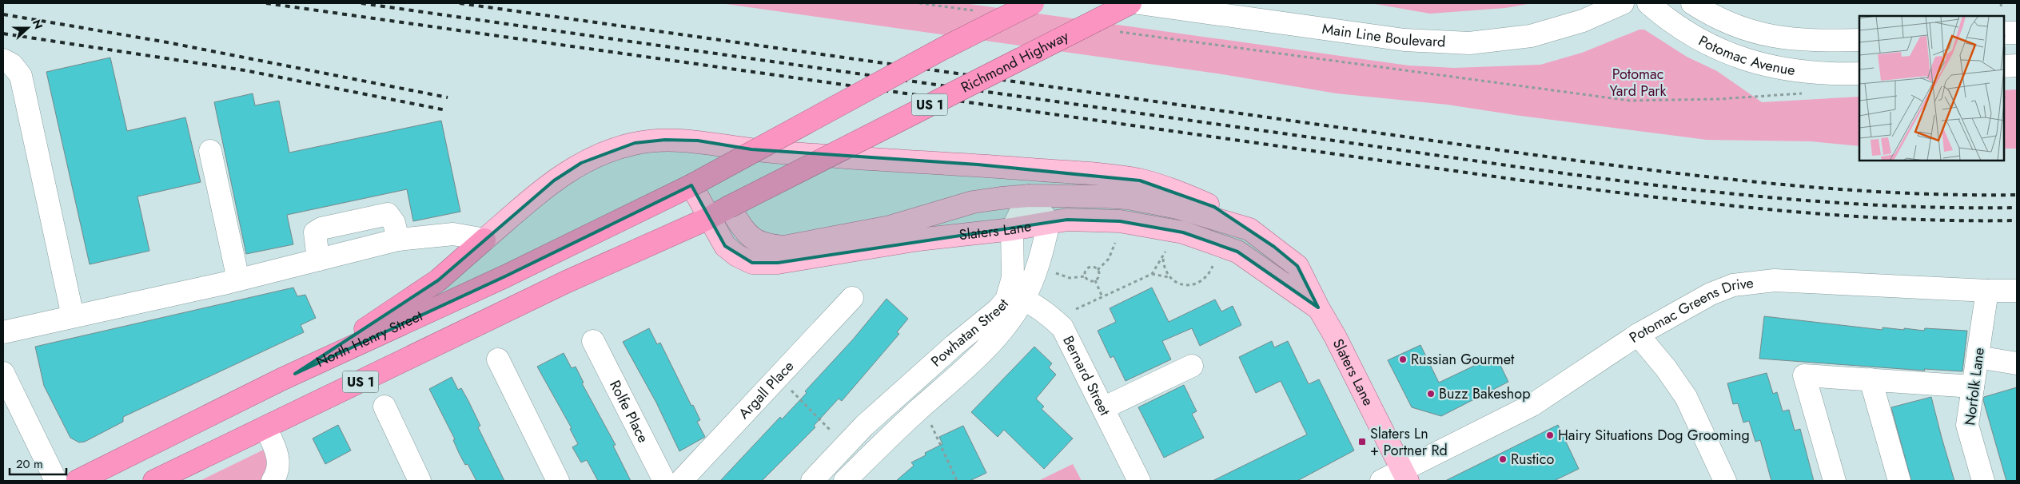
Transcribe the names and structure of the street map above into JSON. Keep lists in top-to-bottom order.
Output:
{
  "streets": {
    "highway": ["Richmond Highway", "US 1", "North Henry Street"],
    "main road": ["Slaters Lane"],
    "street": [
      "Main Line Boulevard",
      "Potomac Avenue",
      "Potomac Greens Drive",
      "Powhatan Street",
      "Bernard Street",
      "Norfolk Lane",
      "Argall Place",
      "Rolfe Place"
    ]
  },
  "crossings": [
    ["Richmond Highway", "US 1"],
    ["Richmond Highway", "Slaters Lane"],
    ["US 1", "Slaters Lane"],
    ["US 1", "North Henry Street"],
    ["Slaters Lane", "Potomac Greens Drive"],
    ["Slaters Lane", "Powhatan Street"],
    ["Slaters Lane", "North Henry Street"],
    ["Potomac Greens Drive", "Norfolk Lane"],
    ["Powhatan Street", "Bernard Street"]
  ],
  "parks": ["Potomac Yard Park"],
  "places": {
    "other": [
      "Russian Gourmet",
      "Buzz Bakeshop",
      "Hairy Situations Dog Grooming",
      "Rustico"
    ],
    "transit": ["Slaters Ln + Portner Rd"]
  },
  "scale_bar": "20 m",
  "north": "right"
}
